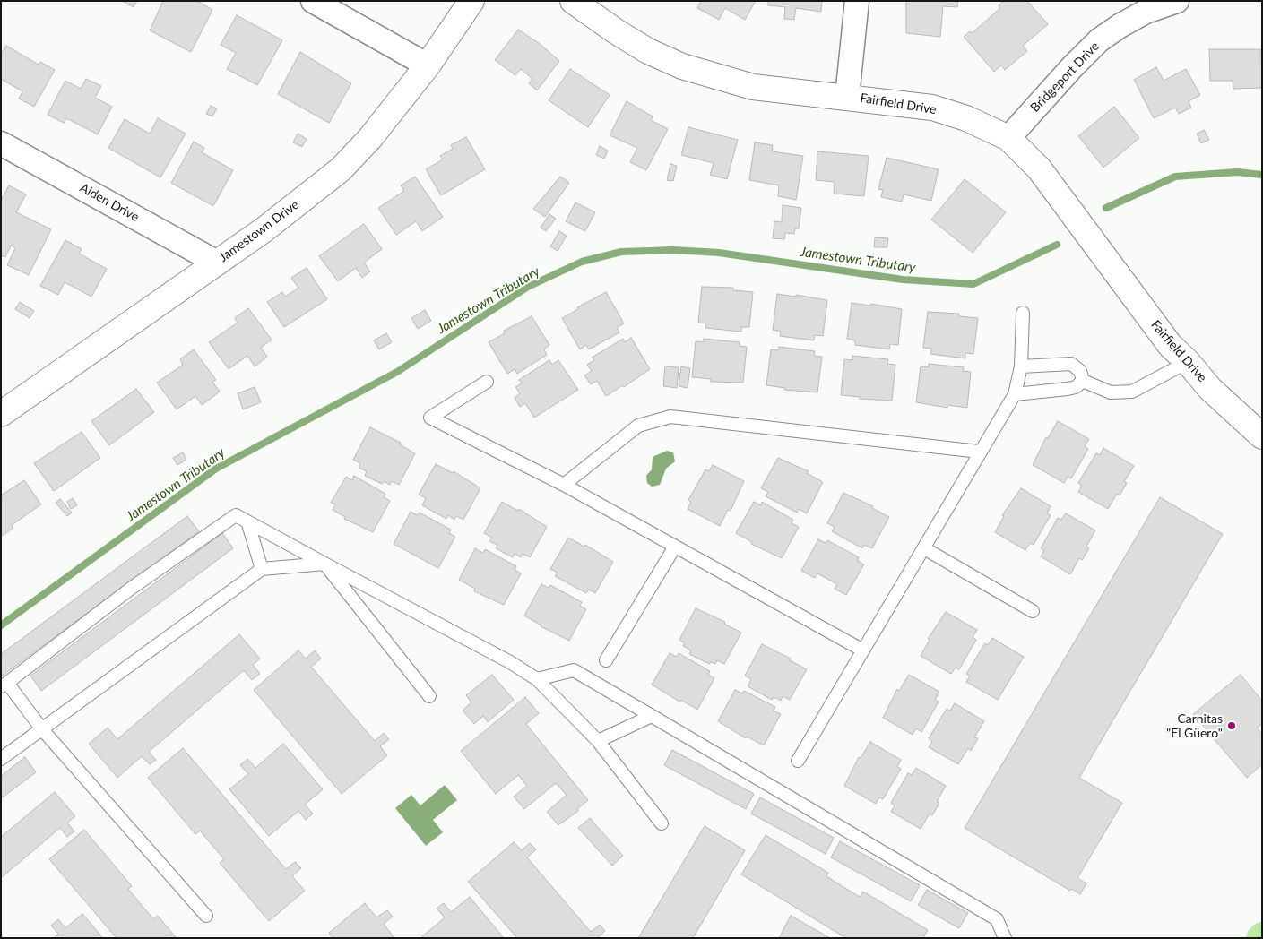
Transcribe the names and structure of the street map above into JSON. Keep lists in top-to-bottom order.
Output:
{
  "streets": {
    "street": [
      "Bridgeport Drive",
      "Fairfield Drive",
      "Alden Drive",
      "Jamestown Drive"
    ]
  },
  "crossings": [
    ["Bridgeport Drive", "Fairfield Drive"],
    ["Alden Drive", "Jamestown Drive"]
  ],
  "water": ["Jamestown Tributary"],
  "places": ["Carnitas \"El Güero\""]
}
